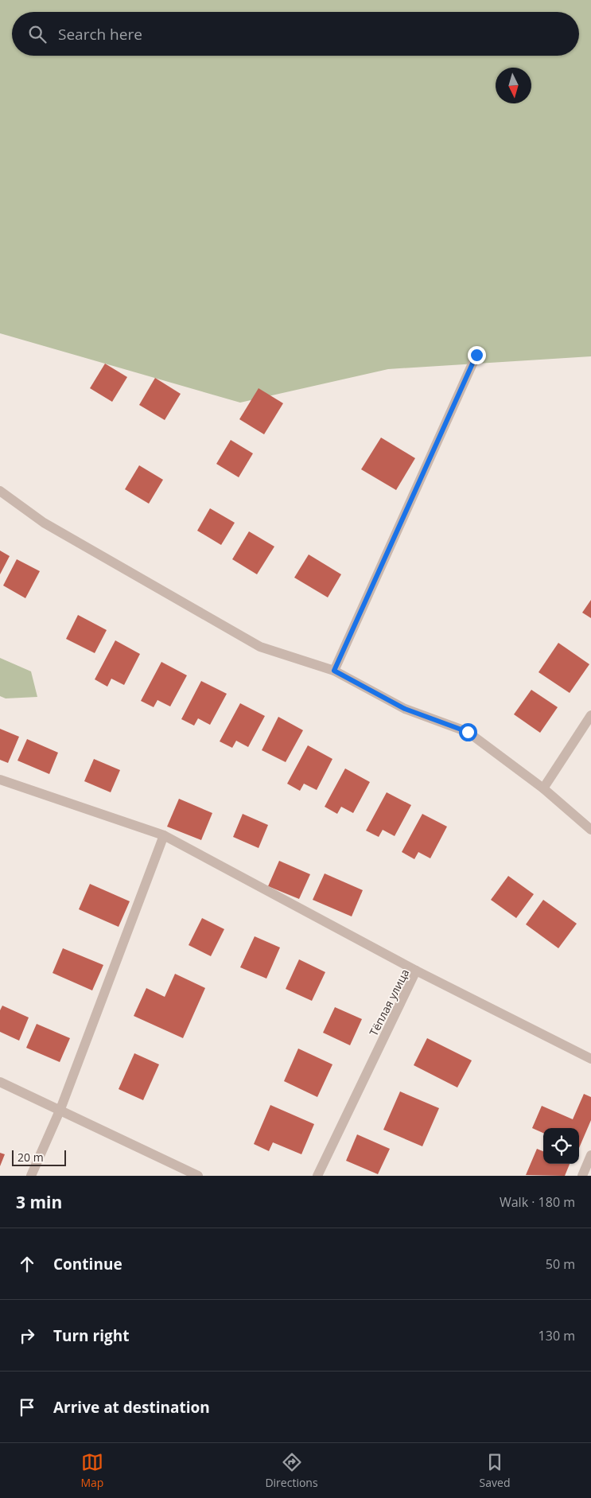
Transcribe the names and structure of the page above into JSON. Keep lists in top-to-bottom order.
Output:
{
  "streets": {
    "street": ["Тёплая улица"]
  },
  "scale_bar": "20 m",
  "north": "bottom",
  "page": {
    "search": "Search here",
    "scale": "20 m",
    "heading": ["3 min", "Walk · 180 m"],
    "list": [
      ["Continue", "50 m"],
      ["Turn right", "130 m"],
      "Arrive at destination"
    ],
    "nav": ["Map", "Directions", "Saved"]
  }
}
